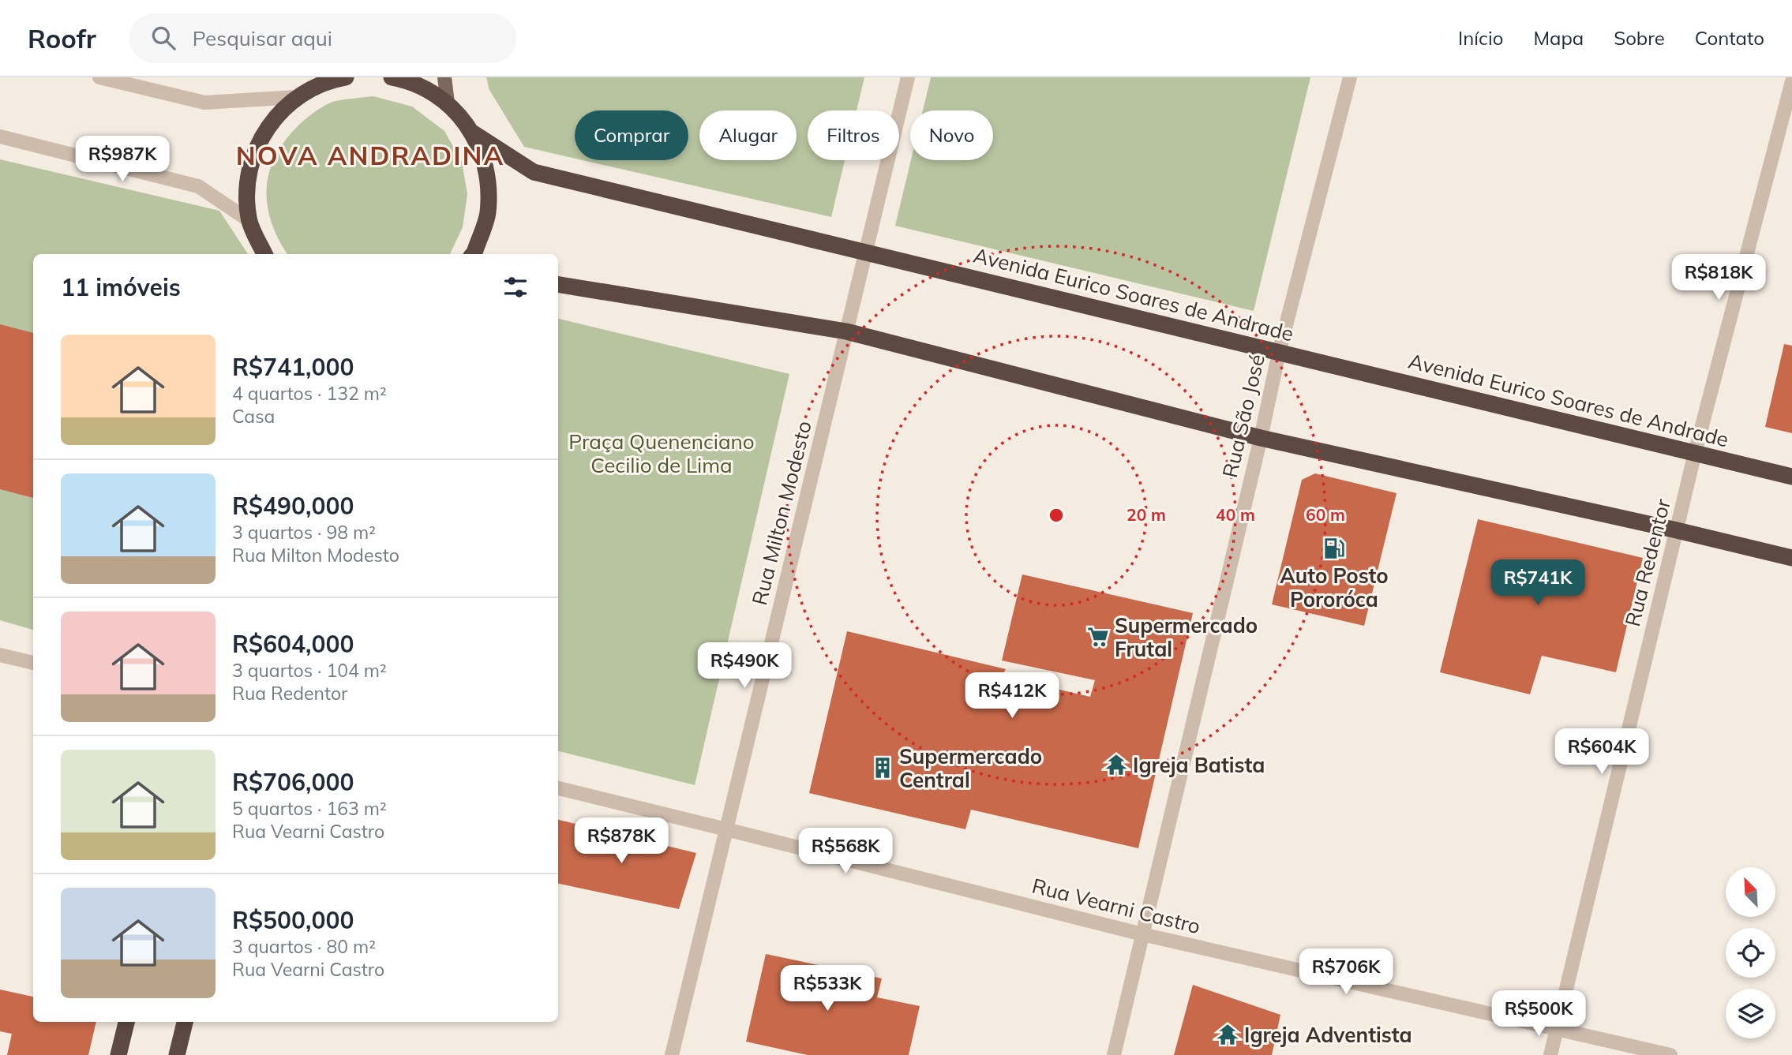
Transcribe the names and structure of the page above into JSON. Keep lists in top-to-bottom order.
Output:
{
  "streets": {
    "highway": ["Avenida Eurico Soares de Andrade"],
    "street": [
      "Rua São José",
      "Rua Milton Modesto",
      "Rua Redentor",
      "Rua Vearni Castro"
    ]
  },
  "crossings": [
    ["Avenida Eurico Soares de Andrade", "Rua São José"],
    ["Avenida Eurico Soares de Andrade", "Rua Milton Modesto"],
    ["Avenida Eurico Soares de Andrade", "Rua Redentor"],
    ["Rua São José", "Rua Vearni Castro"],
    ["Rua Milton Modesto", "Rua Vearni Castro"],
    ["Rua Redentor", "Rua Vearni Castro"]
  ],
  "districts": ["NOVA ANDRADINA"],
  "parks": ["Praça Quenenciano Cecilio de Lima"],
  "places": {
    "fuel station": ["Auto Posto Pororóca"],
    "supermarket": ["Supermercado Frutal"],
    "temple": ["Igreja Batista", "Igreja Adventista"],
    "building": ["Supermercado Central"]
  },
  "north": "top left",
  "page": {
    "header": "Roofr",
    "search": "Pesquisar aqui",
    "nav": [
      "Início",
      "Mapa",
      "Sobre",
      "Contato"
    ],
    "chip": [
      "Comprar",
      "Alugar",
      "Filtros",
      "Novo"
    ],
    "price": [
      "R$987K",
      "R$818K",
      "R$741K",
      "R$490K",
      "R$412K",
      "R$604K",
      "R$878K",
      "R$568K",
      "R$706K",
      "R$533K",
      "R$500K"
    ],
    "heading": "11 imóveis",
    "list": [
      {
        "name": "R$741,000",
        "note": "4 quartos · 132 m² · Casa"
      },
      {
        "name": "R$490,000",
        "note": "3 quartos · 98 m² · Rua Milton Modesto"
      },
      {
        "name": "R$604,000",
        "note": "3 quartos · 104 m² · Rua Redentor"
      },
      {
        "name": "R$706,000",
        "note": "5 quartos · 163 m² · Rua Vearni Castro"
      },
      {
        "name": "R$500,000",
        "note": "3 quartos · 80 m² · Rua Vearni Castro"
      }
    ]
  },
  "rings": ["20 m", "40 m", "60 m"]
}
